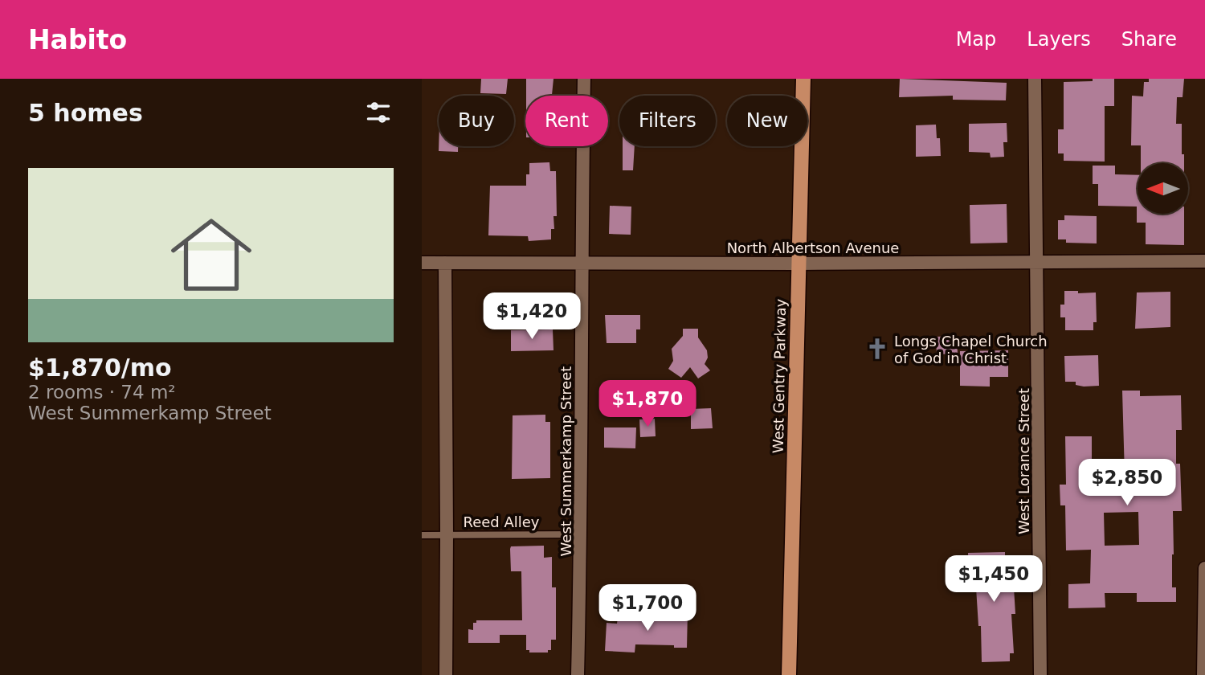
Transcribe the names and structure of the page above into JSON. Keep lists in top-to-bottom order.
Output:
{
  "streets": {
    "main road": ["West Gentry Parkway"],
    "street": ["North Albertson Avenue", "West Summerkamp Street", "West Lorance Street"],
    "lane": ["Reed Alley"]
  },
  "crossings": [
    ["North Albertson Avenue", "West Gentry Parkway"],
    ["North Albertson Avenue", "West Summerkamp Street"],
    ["North Albertson Avenue", "West Lorance Street"],
    ["West Summerkamp Street", "Reed Alley"]
  ],
  "places": {
    "church": ["Longs Chapel Church of God in Christ"]
  },
  "north": "left",
  "page": {
    "header": "Habito",
    "nav": ["Map", "Layers", "Share"],
    "heading": "5 homes",
    "chip": [
      "Buy",
      "Rent",
      "Filters",
      "New"
    ],
    "list": [
      {
        "name": "$1,870/mo",
        "note": "2 rooms · 74 m² · West Summerkamp Street"
      }
    ],
    "price": [
      "$1,420",
      "$1,870",
      "$2,850",
      "$1,450",
      "$1,700"
    ]
  }
}
